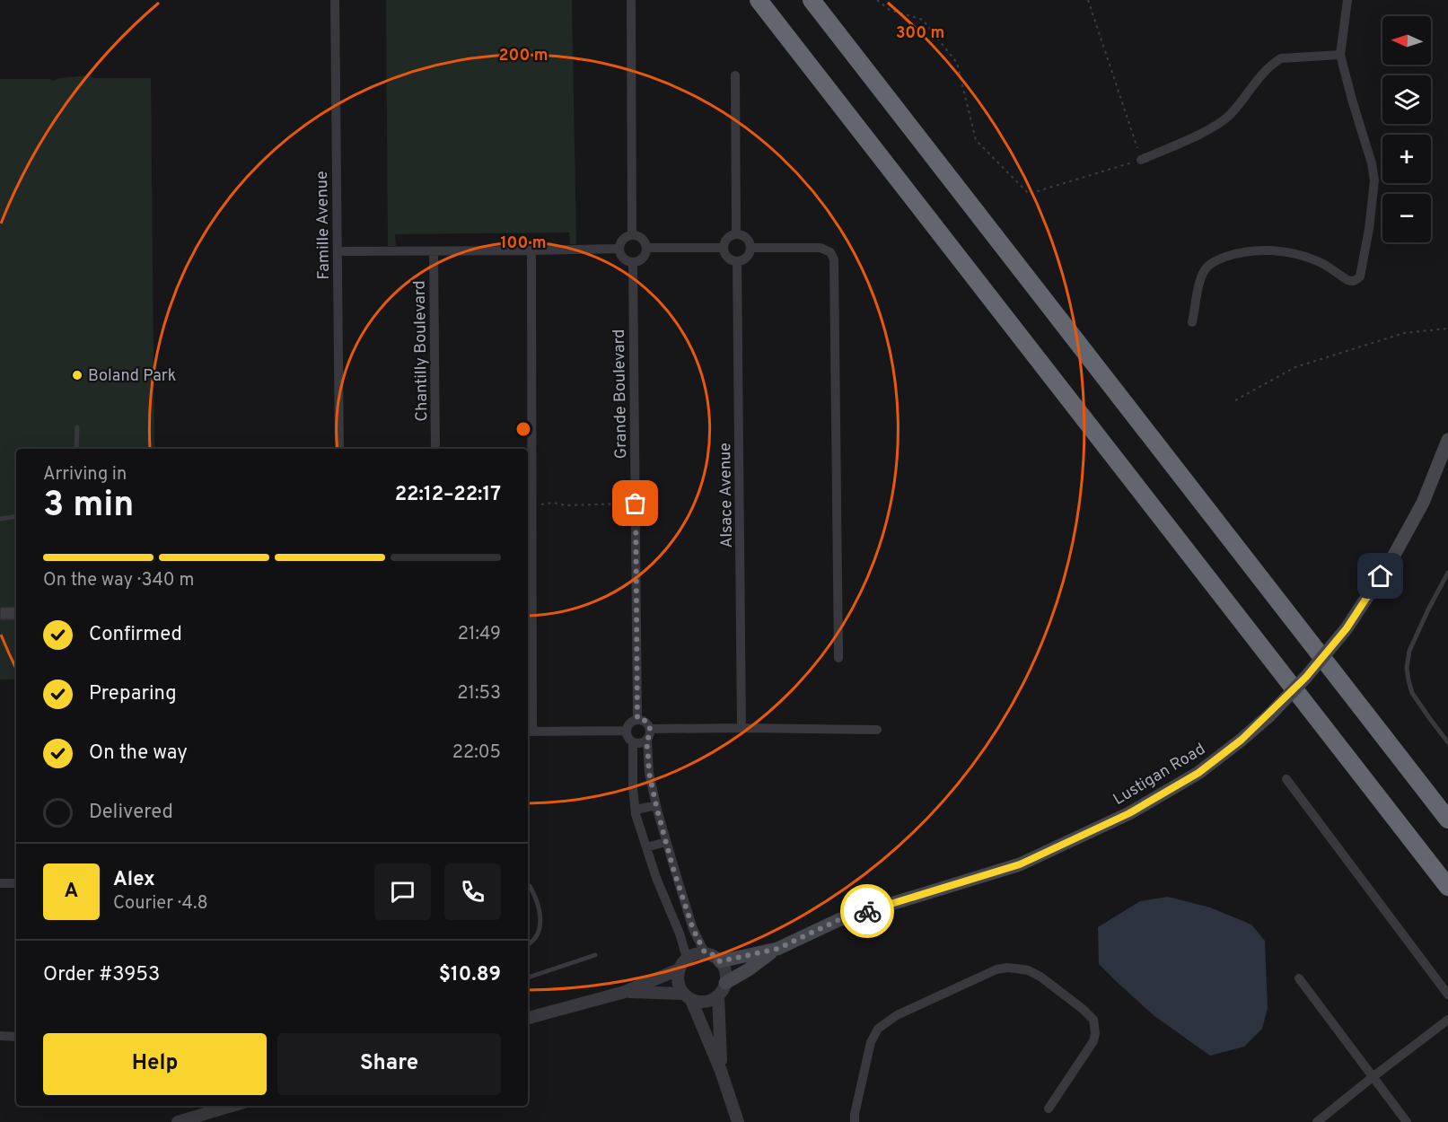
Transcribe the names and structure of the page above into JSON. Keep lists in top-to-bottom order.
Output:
{
  "streets": {
    "main road": ["Lustigan Road"],
    "street": [
      "Famille Avenue",
      "Chantilly Boulevard",
      "Grande Boulevard",
      "Alsace Avenue"
    ]
  },
  "places": ["Boland Park"],
  "north": "left",
  "page": {
    "map_buttons": ["+", "−"],
    "heading": ["3 min", "Arriving in", "22:12–22:17"],
    "panel": [
      "Alex",
      "Courier · 4.8",
      "Order #3953",
      "$10.89"
    ],
    "bar": "On the way · 340 m",
    "list": [
      ["Confirmed", "21:49"],
      ["Preparing", "21:53"],
      ["On the way", "22:05"],
      "Delivered"
    ],
    "round": "A",
    "buttons": ["Help", "Share"]
  },
  "rings": ["300 m", "200 m", "100 m"]
}
